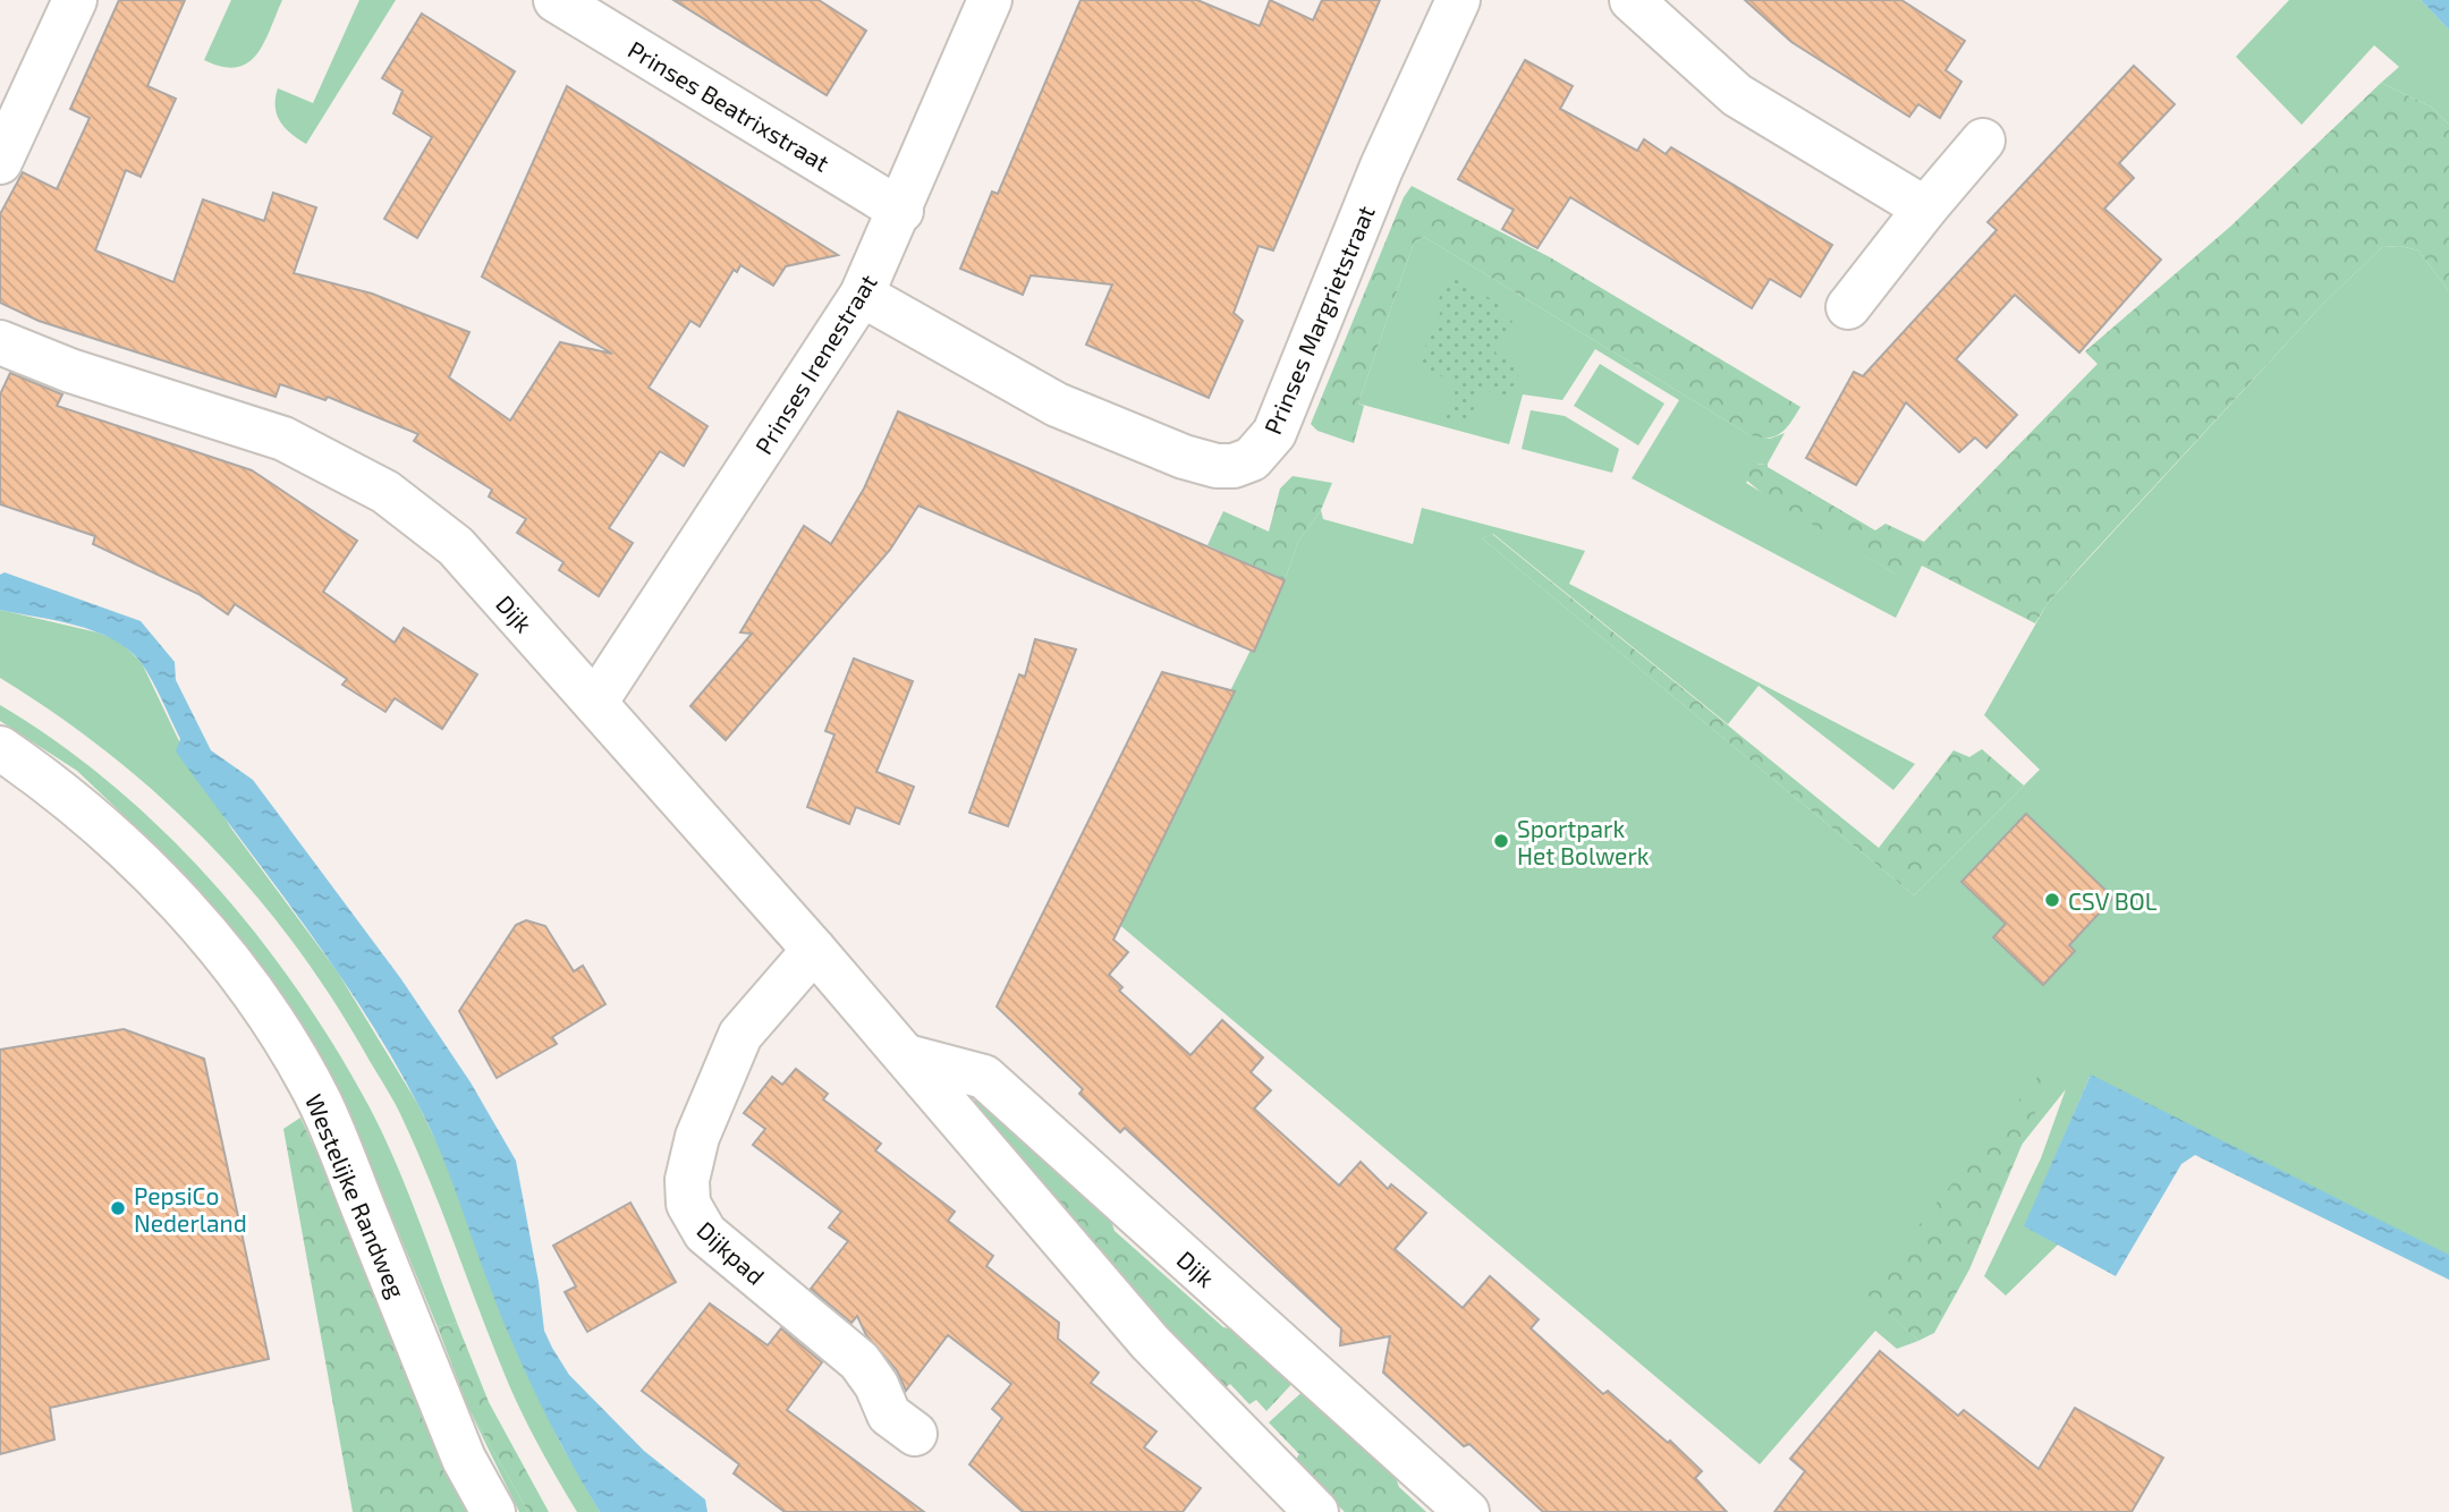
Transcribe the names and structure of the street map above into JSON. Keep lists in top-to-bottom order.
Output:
{
  "streets": {
    "street": [
      "Prinses Beatrixstraat",
      "Prinses Margrietstraat",
      "Prinses Irenestraat",
      "Dijk",
      "Westelijke Randweg",
      "Dijkpad"
    ]
  },
  "crossings": [
    ["Prinses Beatrixstraat", "Prinses Irenestraat"],
    ["Prinses Margrietstraat", "Prinses Irenestraat"],
    ["Prinses Irenestraat", "Dijk"],
    ["Dijk", "Dijkpad"]
  ],
  "places": ["Sportpark Het Bolwerk", "CSV BOL", "PepsiCo Nederland"]
}
